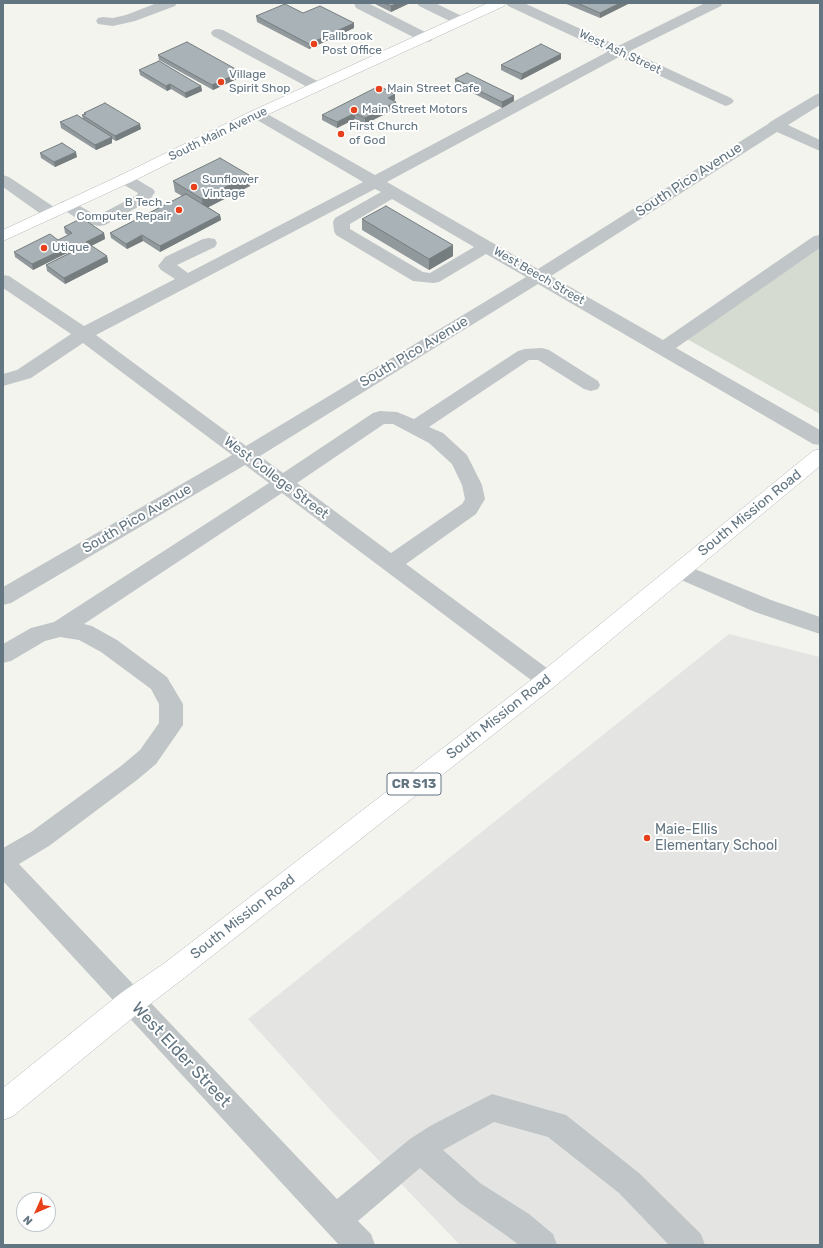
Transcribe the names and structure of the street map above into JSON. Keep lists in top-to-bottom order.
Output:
{
  "streets": {
    "main road": ["South Main Avenue", "South Mission Road", "CR S13"],
    "street": [
      "West Ash Street",
      "South Pico Avenue",
      "West Beech Street",
      "West College Street",
      "West Elder Street"
    ]
  },
  "crossings": [
    ["South Main Avenue", "West Beech Street"],
    ["South Pico Avenue", "West Beech Street"],
    ["South Pico Avenue", "West College Street"],
    ["West College Street", "South Mission Road"],
    ["South Mission Road", "West Elder Street"]
  ],
  "places": [
    "Fallbrook Post Office",
    "Village Spirit Shop",
    "Main Street Cafe",
    "Main Street Motors",
    "First Church of God",
    "Sunflower Vintage",
    "B Tech - Computer Repair",
    "Utique",
    "Maie-Ellis Elementary School"
  ],
  "north": "bottom left"
}
